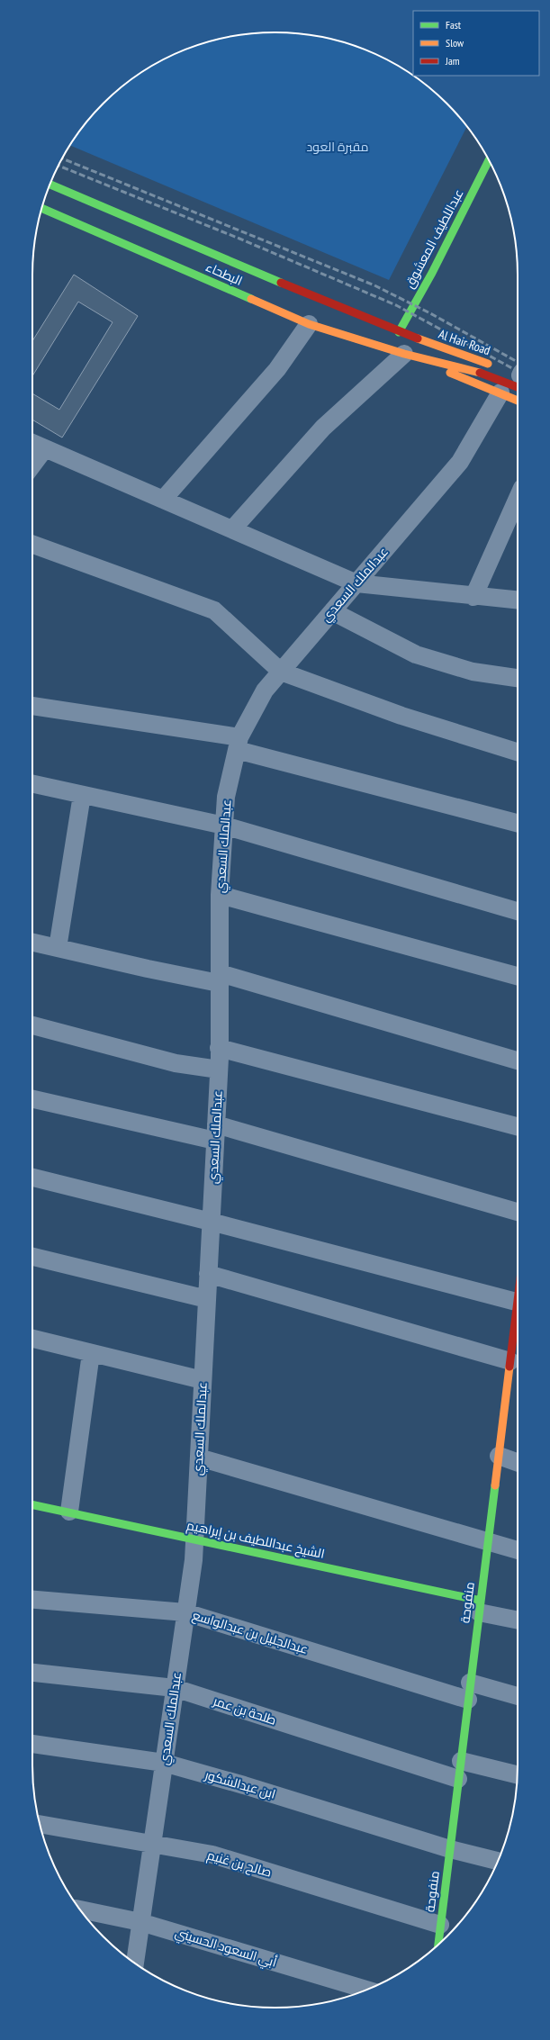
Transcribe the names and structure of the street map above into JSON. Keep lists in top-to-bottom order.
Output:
{
  "streets": {
    "street": [
      "عبداللطيف المعشوق",
      "البطحاء",
      "Al Hair Road",
      "عبدالملك السعدي",
      "الشيخ عبداللطيف بن إبراهيم",
      "منفوحة",
      "عبدالجليل بن عبدالواسع",
      "طلحة بن عمر",
      "ابن عبدالشكور",
      "صالح بن غنيم",
      "أبي السعود الحسيني"
    ]
  },
  "crossings": [
    ["عبداللطيف المعشوق", "البطحاء"],
    ["عبداللطيف المعشوق", "Al Hair Road"],
    ["البطحاء", "Al Hair Road"],
    ["البطحاء", "عبدالملك السعدي"],
    ["عبدالملك السعدي", "الشيخ عبداللطيف بن إبراهيم"],
    ["عبدالملك السعدي", "عبدالجليل بن عبدالواسع"],
    ["عبدالملك السعدي", "طلحة بن عمر"],
    ["عبدالملك السعدي", "ابن عبدالشكور"],
    ["عبدالملك السعدي", "صالح بن غنيم"],
    ["عبدالملك السعدي", "أبي السعود الحسيني"],
    ["الشيخ عبداللطيف بن إبراهيم", "منفوحة"],
    ["منفوحة", "عبدالجليل بن عبدالواسع"],
    ["منفوحة", "طلحة بن عمر"],
    ["منفوحة", "ابن عبدالشكور"],
    ["منفوحة", "صالح بن غنيم"]
  ],
  "parks": ["مقبرة العود"],
  "legend": ["Fast", "Slow", "Jam"]
}
